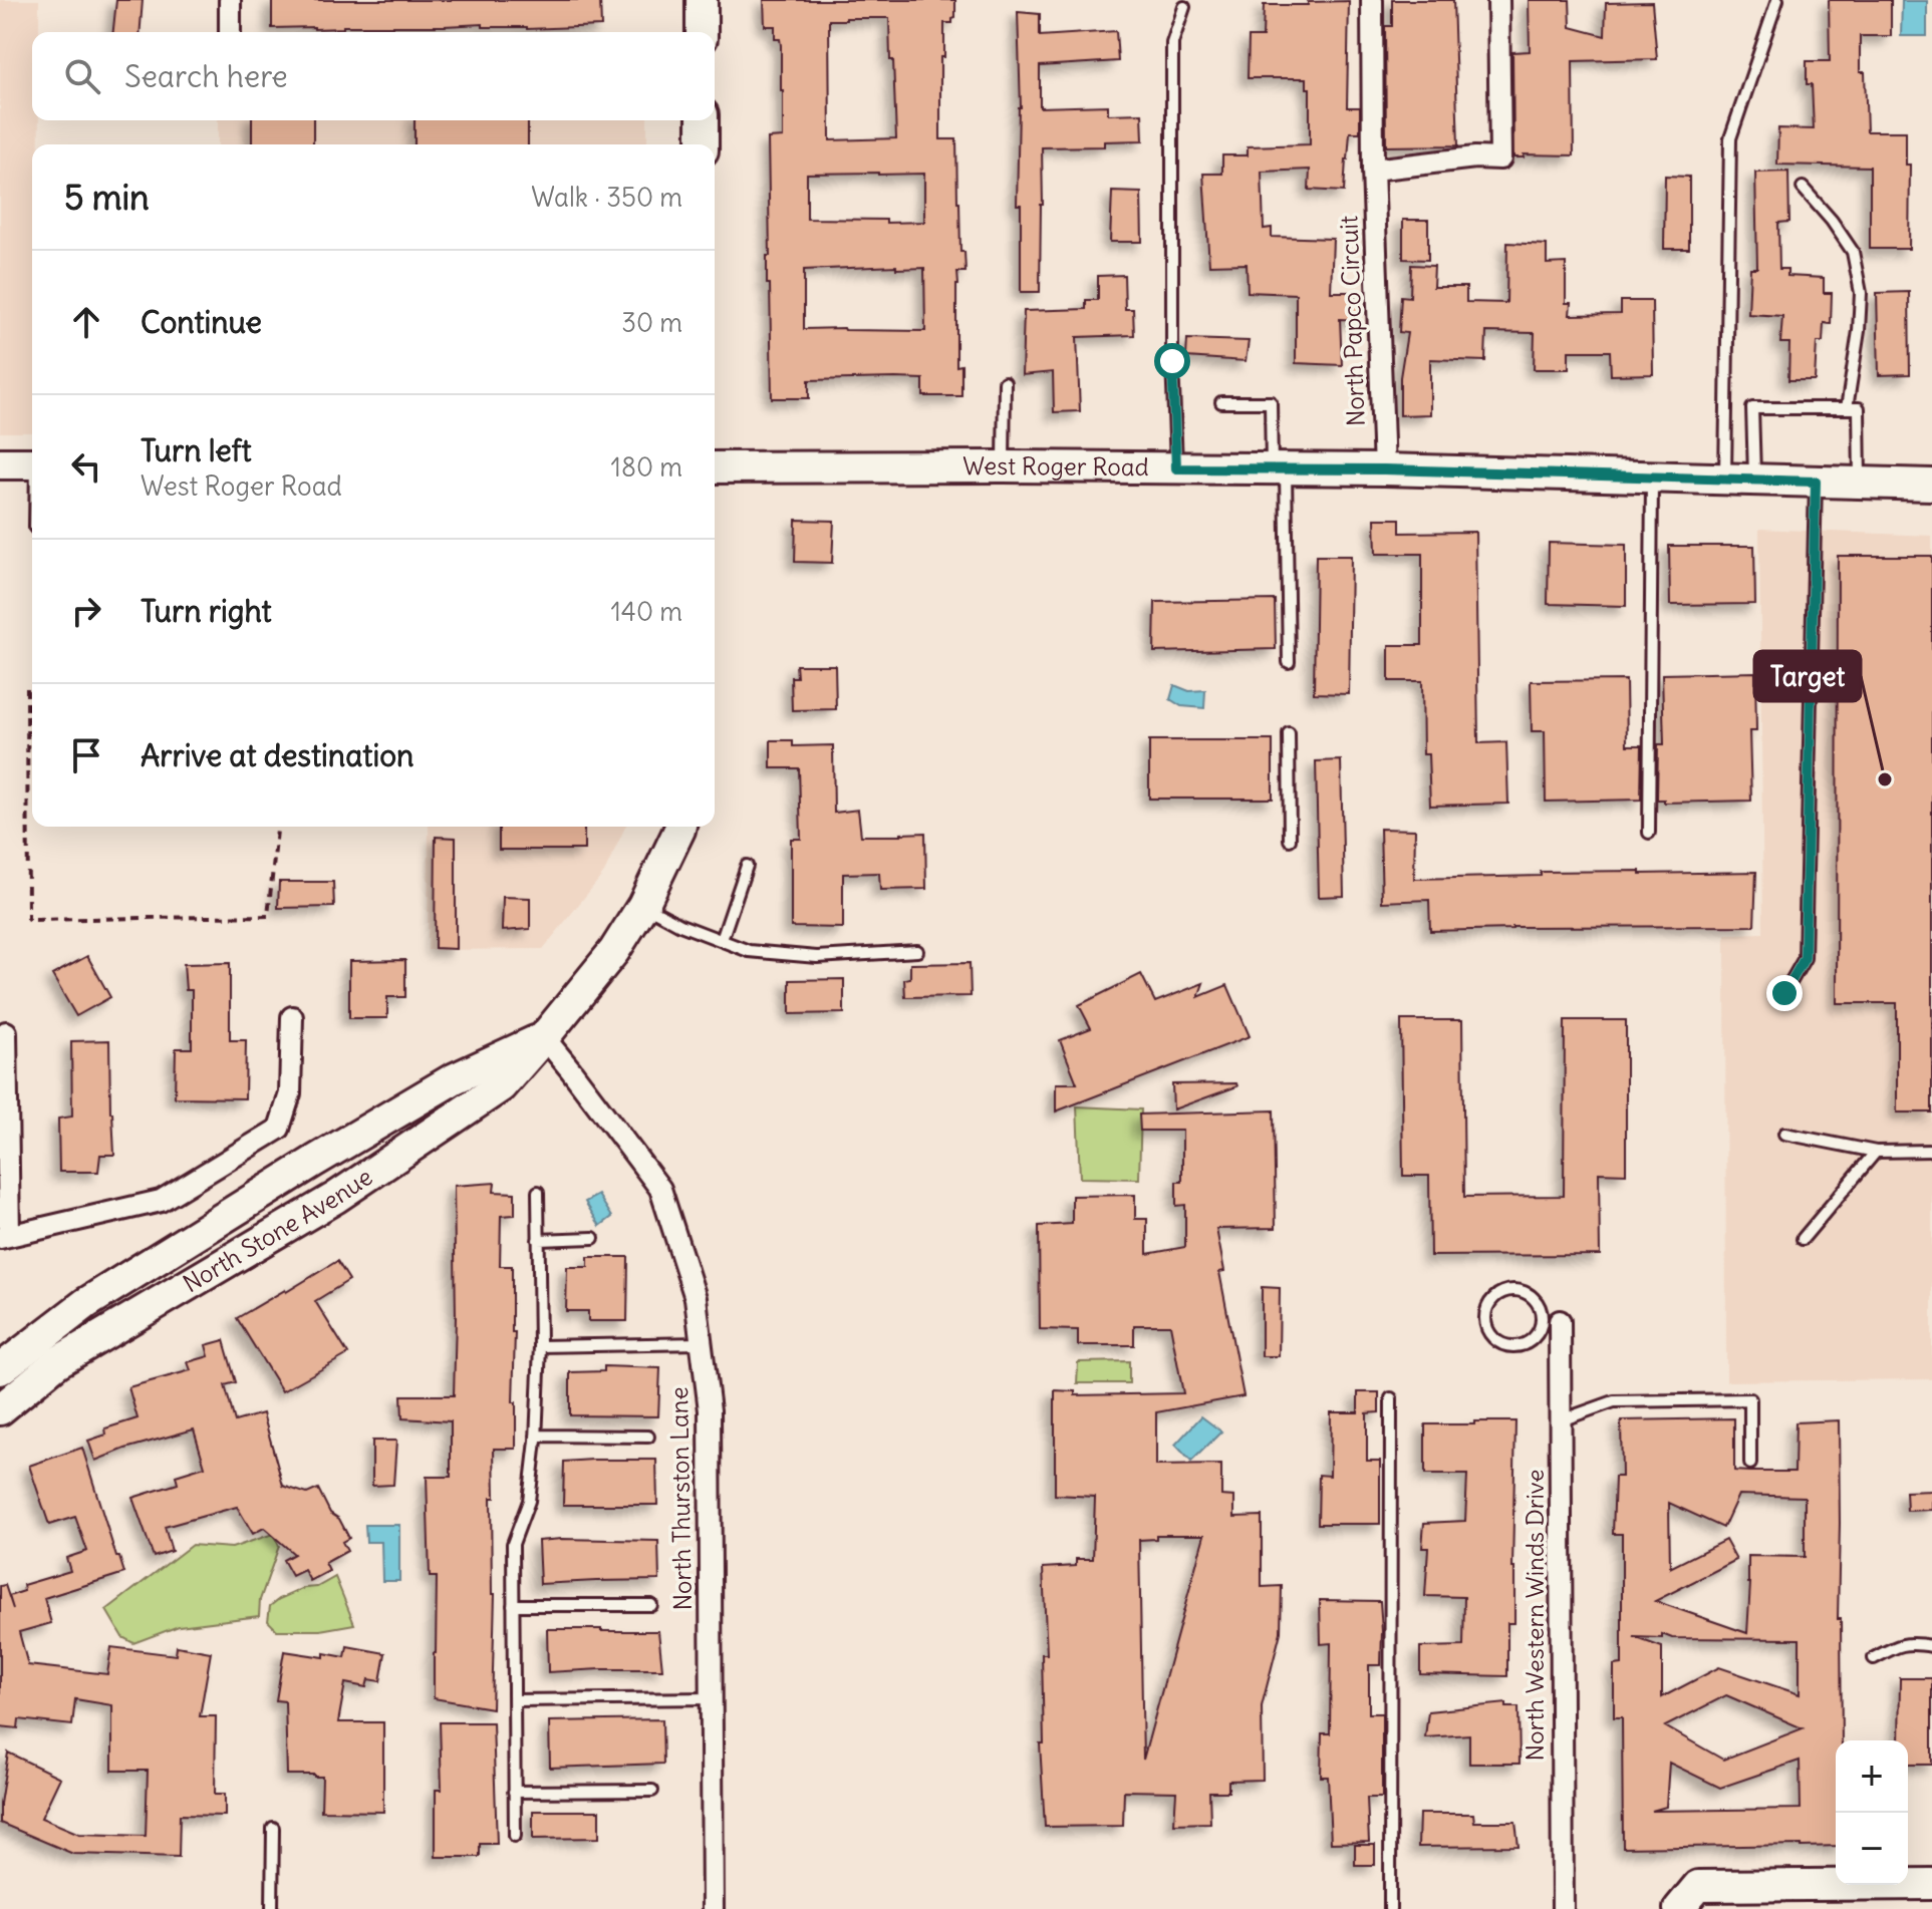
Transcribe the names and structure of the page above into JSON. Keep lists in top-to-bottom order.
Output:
{
  "streets": {
    "main road": ["West Roger Road", "North Stone Avenue"],
    "street": ["North Papco Circuit", "North Thurston Lane", "North Western Winds Drive"]
  },
  "crossings": [
    ["North Papco Circuit", "West Roger Road"],
    ["North Stone Avenue", "North Thurston Lane"]
  ],
  "places": ["Target"],
  "page": {
    "search": "Search here",
    "heading": ["5 min", "Walk · 350 m"],
    "list": [
      ["Continue", "30 m"],
      ["Turn left", "West Roger Road", "180 m"],
      ["Turn right", "140 m"],
      "Arrive at destination"
    ],
    "map_buttons": ["+", "−"]
  }
}
